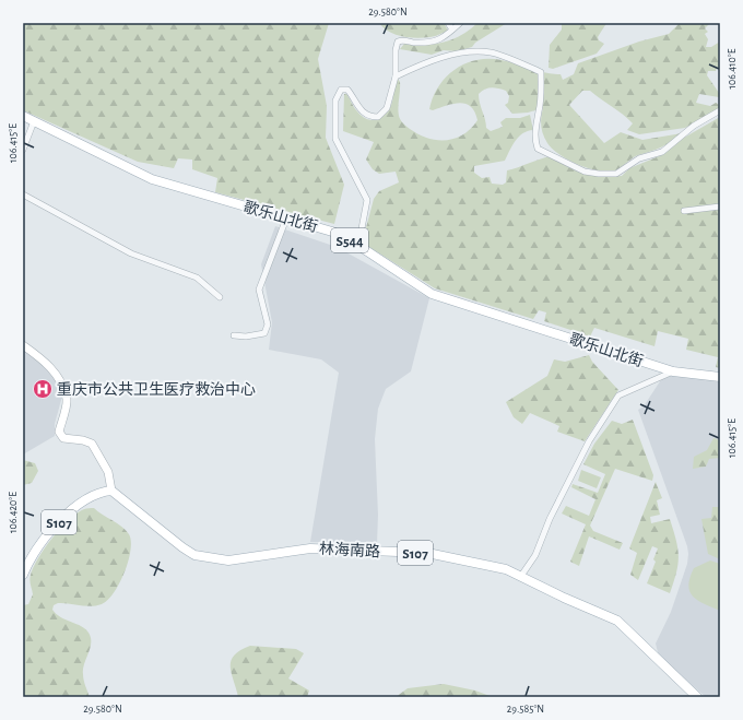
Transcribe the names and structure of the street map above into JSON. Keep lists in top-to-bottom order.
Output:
{
  "streets": {
    "main road": [
      "歌乐山北街",
      "S544",
      "S107",
      "林海南路"
    ]
  },
  "crossings": [
    ["歌乐山北街", "S544"],
    ["S107", "林海南路"]
  ],
  "places": {
    "hospital": ["重庆市公共卫生医疗救治中心"]
  },
  "coordinates": [
    "29.580°N",
    "106.410°E",
    "106.415°E",
    "106.420°E",
    "29.585°N"
  ]
}
